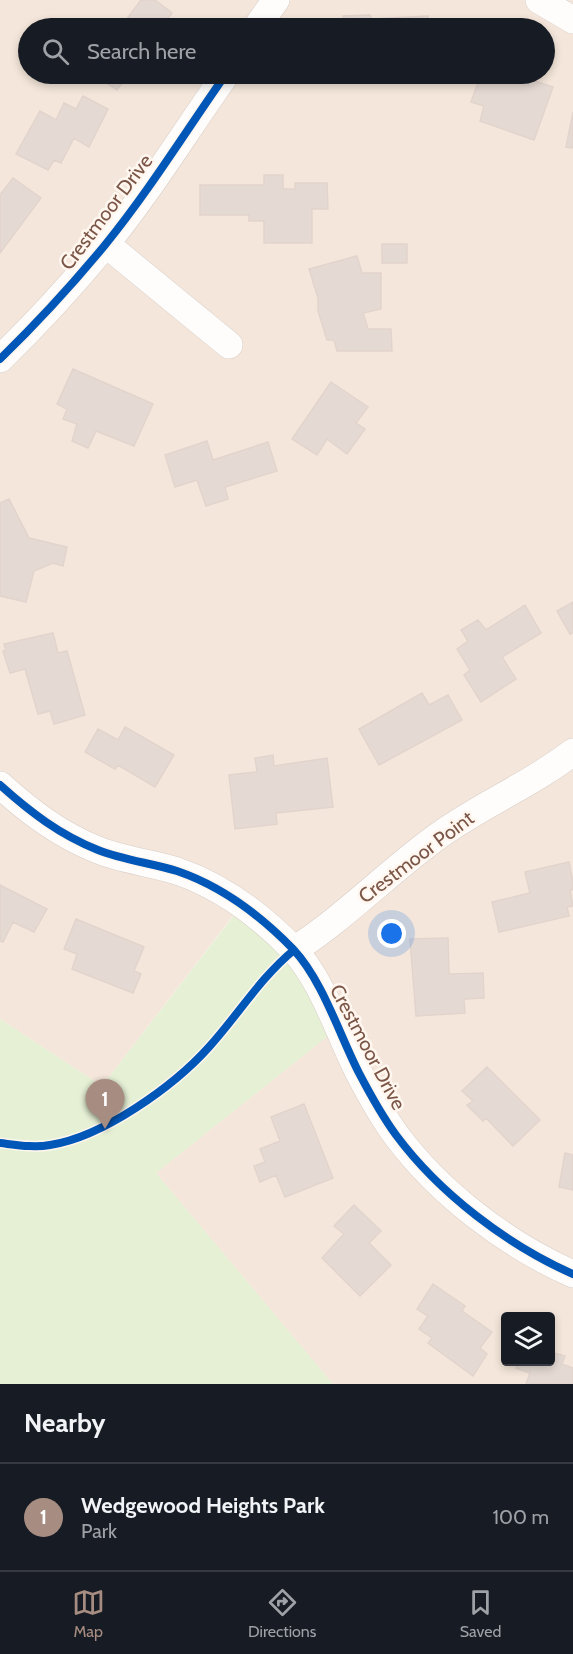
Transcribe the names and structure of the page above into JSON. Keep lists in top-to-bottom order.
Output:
{
  "streets": {
    "street": ["Crestmoor Drive", "Crestmoor Point"]
  },
  "crossings": [
    ["Crestmoor Drive", "Crestmoor Point"]
  ],
  "page": {
    "search": "Search here",
    "pins": "1",
    "heading": "Nearby",
    "list": [
      {
        "mark": "1",
        "name": "Wedgewood Heights Park",
        "note": "Park",
        "value": "100 m"
      }
    ],
    "nav": ["Map", "Directions", "Saved"]
  }
}
